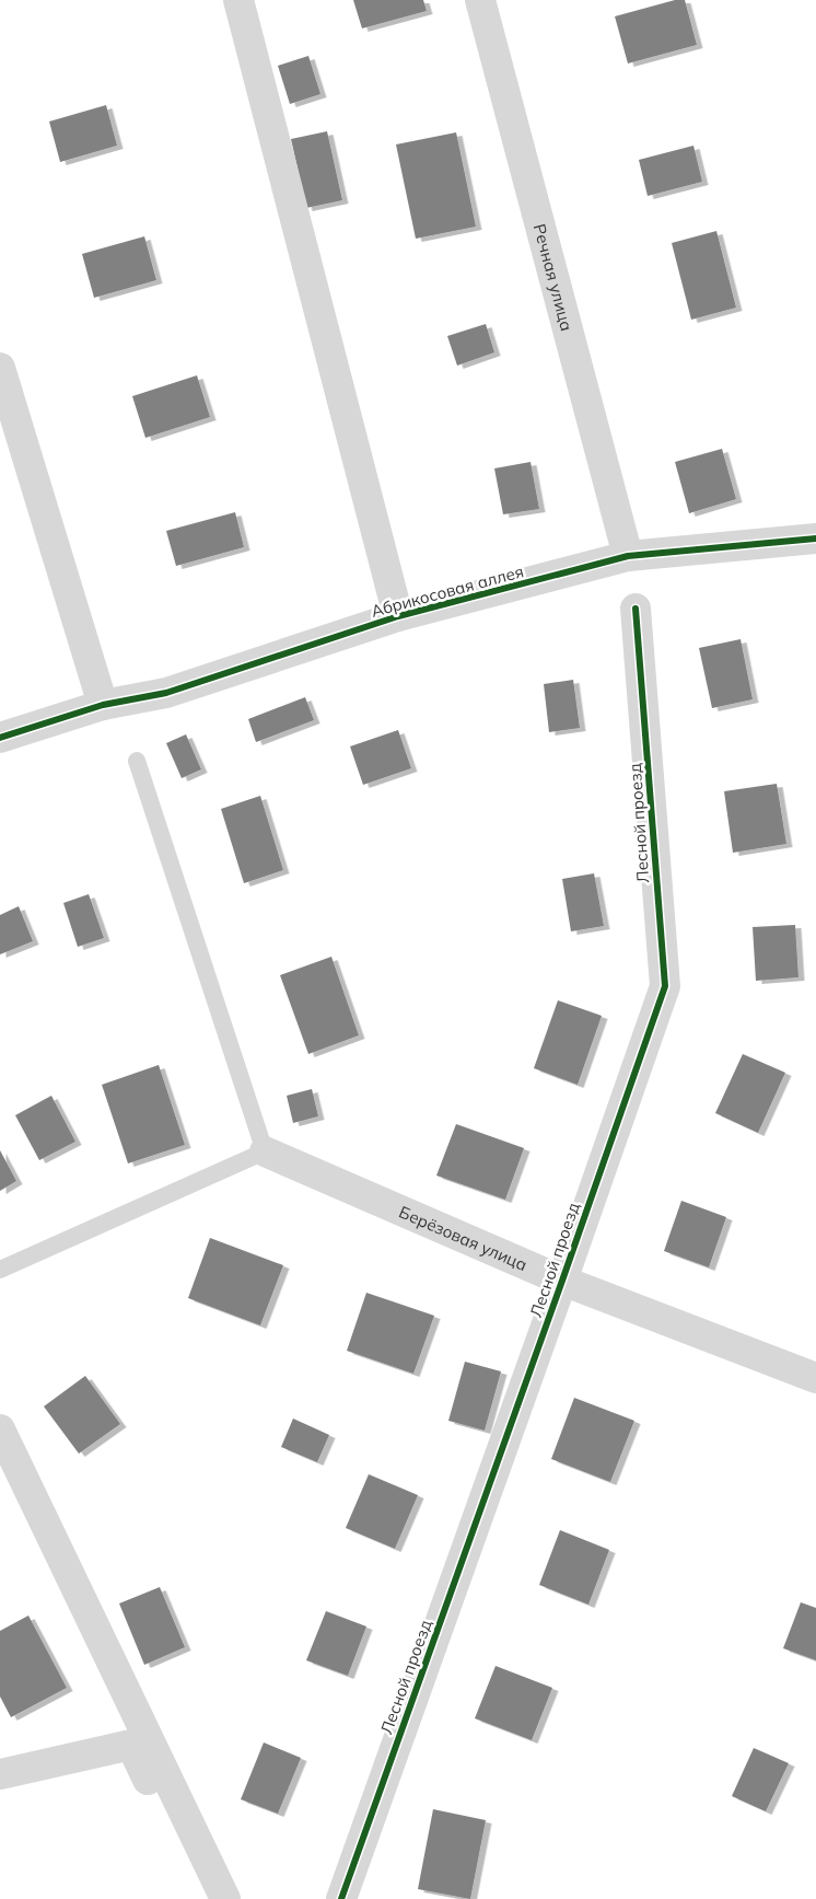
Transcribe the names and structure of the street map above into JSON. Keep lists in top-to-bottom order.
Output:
{
  "streets": {
    "street": [
      "Речная улица",
      "Абрикосовая аллея",
      "Лесной проезд",
      "Берёзовая улица"
    ]
  },
  "crossings": [
    ["Речная улица", "Абрикосовая аллея"],
    ["Лесной проезд", "Берёзовая улица"]
  ]
}
